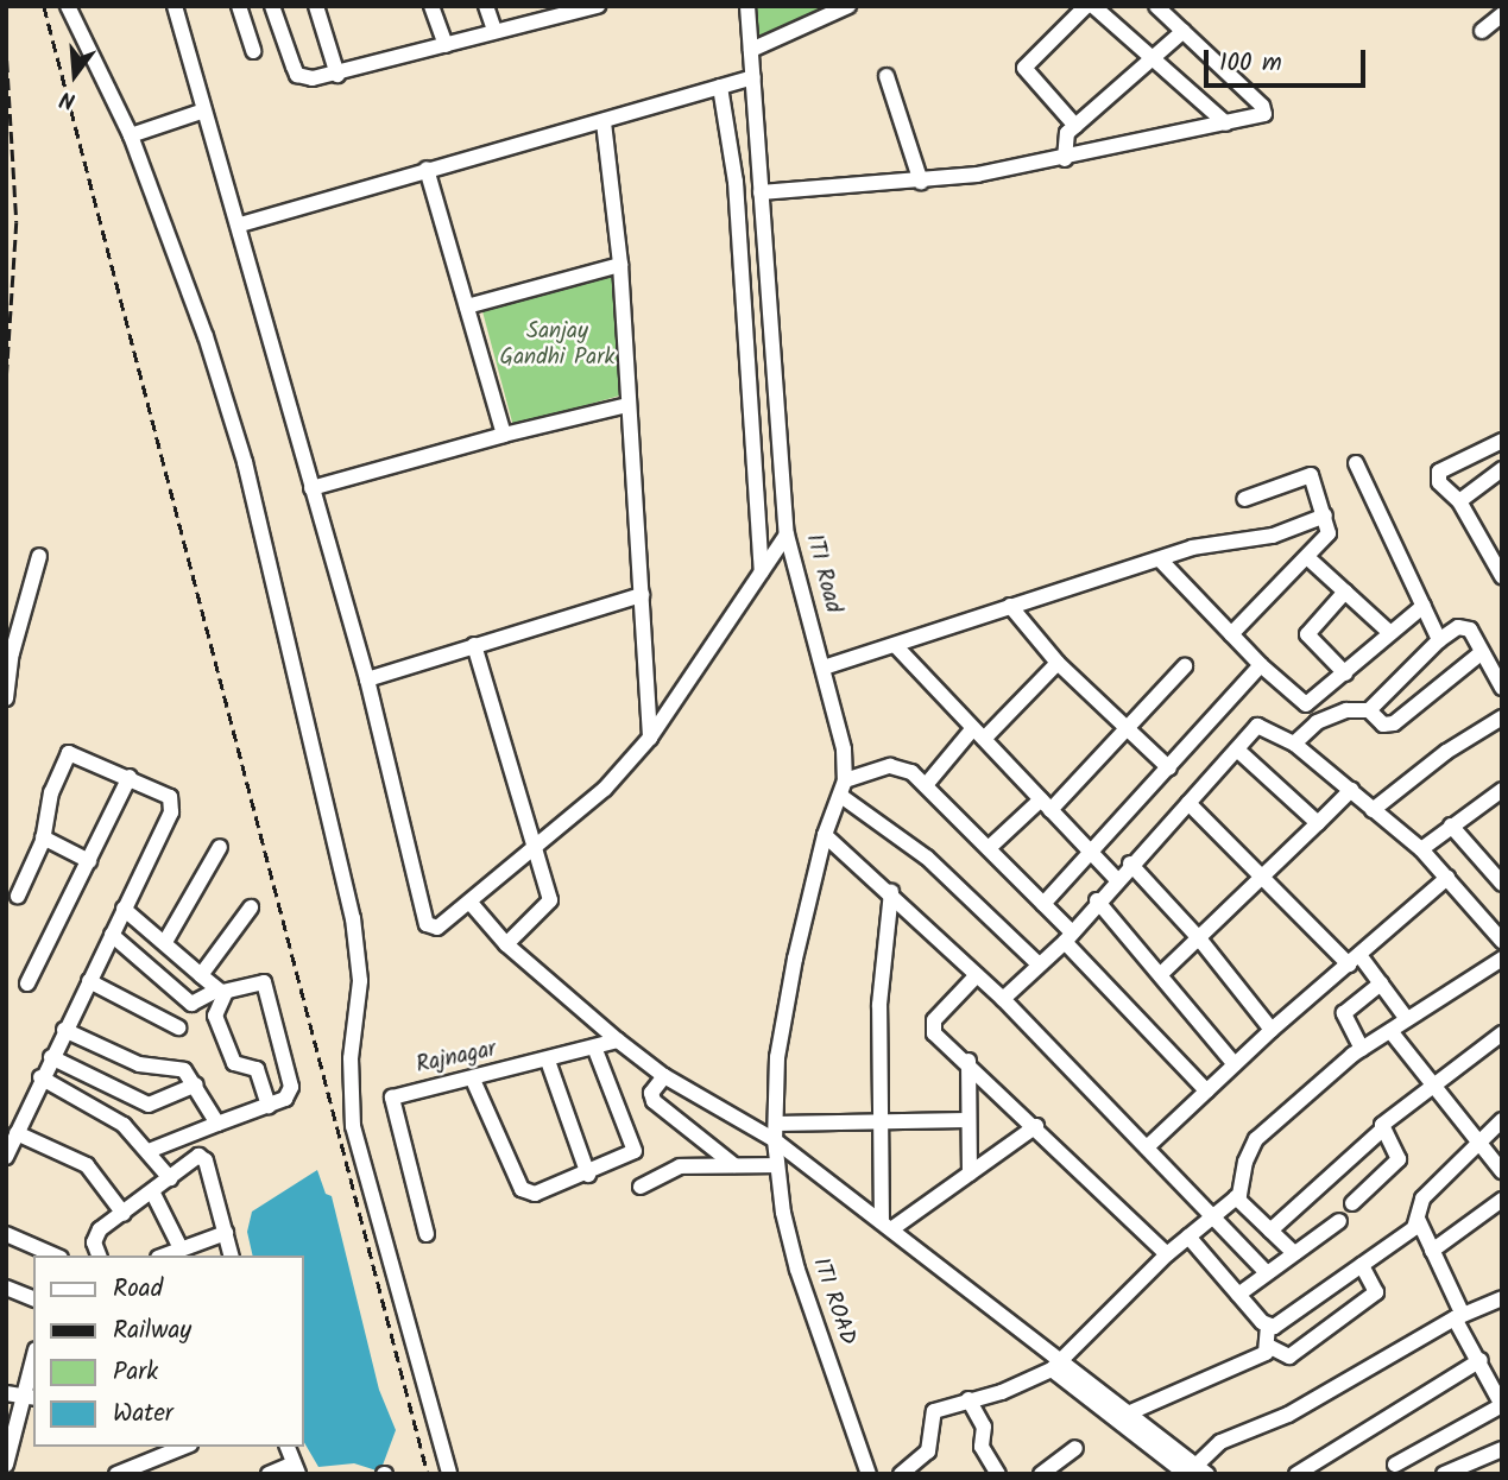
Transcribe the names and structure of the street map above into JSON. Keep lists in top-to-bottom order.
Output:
{
  "streets": {
    "street": ["ITI Road", "Rajnagar", "ITI ROAD"]
  },
  "parks": ["Sanjay Gandhi Park"],
  "legend": [
    "Road",
    "Railway",
    "Park",
    "Water"
  ],
  "scale_bar": "100 m",
  "north": "bottom"
}
